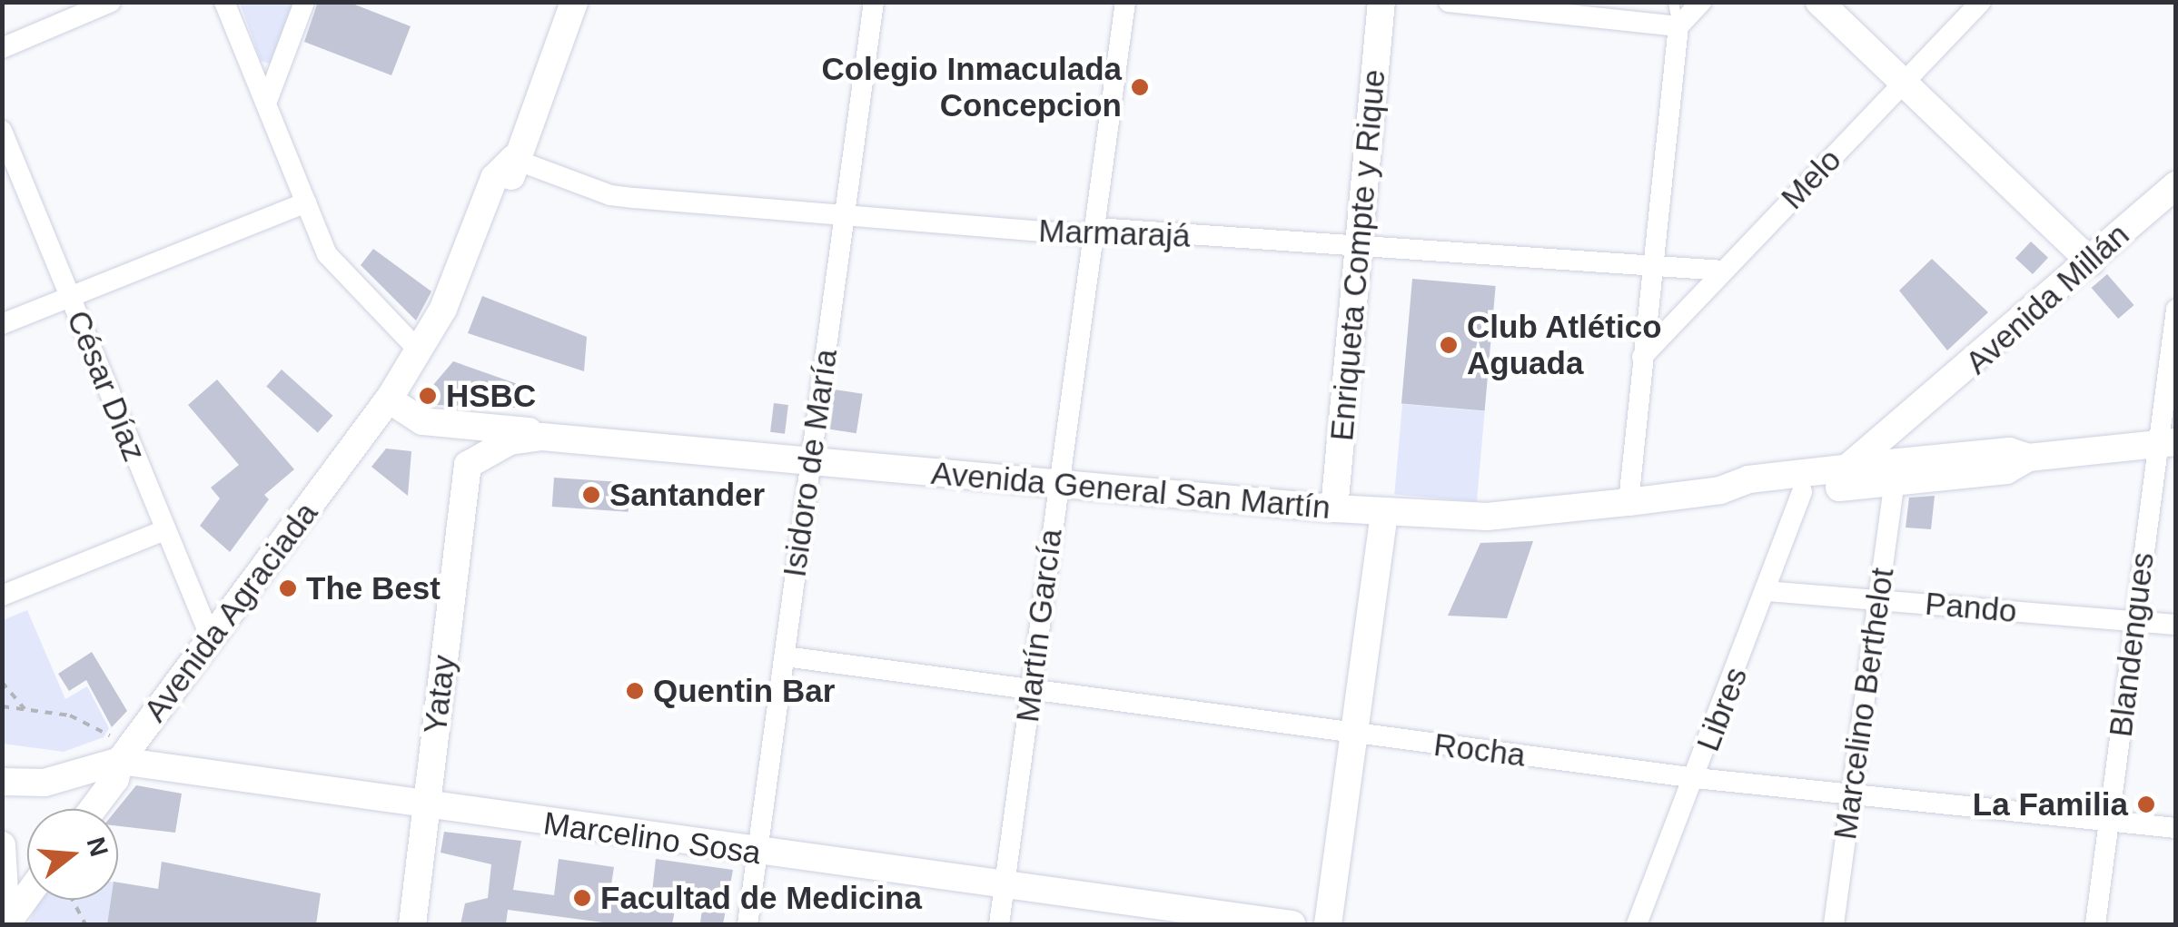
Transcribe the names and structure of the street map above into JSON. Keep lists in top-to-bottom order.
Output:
{
  "streets": {
    "main road": [
      "Enriqueta Compte y Rique",
      "Avenida Millán",
      "Avenida General San Martín",
      "Avenida Agraciada",
      "Yatay",
      "Marcelino Sosa"
    ],
    "street": [
      "Melo",
      "Marmarajá",
      "César Díaz",
      "Isidoro de María",
      "Pando",
      "Martín García",
      "Blandengues",
      "Marcelino Berthelot",
      "Libres",
      "Rocha"
    ]
  },
  "crossings": [
    ["Melo", "Marmarajá"],
    ["Marmarajá", "Enriqueta Compte y Rique"],
    ["Marmarajá", "Isidoro de María"],
    ["Marmarajá", "Avenida Agraciada"],
    ["Marmarajá", "Martín García"],
    ["Enriqueta Compte y Rique", "Avenida General San Martín"],
    ["Avenida Millán", "Avenida General San Martín"],
    ["Avenida Millán", "Marcelino Berthelot"],
    ["César Díaz", "Avenida Agraciada"],
    ["Isidoro de María", "Avenida General San Martín"],
    ["Isidoro de María", "Rocha"],
    ["Isidoro de María", "Marcelino Sosa"],
    ["Avenida General San Martín", "Avenida Agraciada"],
    ["Avenida General San Martín", "Martín García"],
    ["Avenida General San Martín", "Blandengues"],
    ["Avenida General San Martín", "Yatay"],
    ["Avenida General San Martín", "Marcelino Berthelot"],
    ["Avenida General San Martín", "Libres"],
    ["Pando", "Blandengues"],
    ["Pando", "Marcelino Berthelot"],
    ["Pando", "Libres"],
    ["Avenida Agraciada", "Marcelino Sosa"],
    ["Martín García", "Rocha"],
    ["Martín García", "Marcelino Sosa"],
    ["Blandengues", "Rocha"],
    ["Yatay", "Marcelino Sosa"],
    ["Marcelino Berthelot", "Rocha"],
    ["Libres", "Rocha"]
  ],
  "places": [
    "Colegio Inmaculada Concepcion",
    "Club Atlético Aguada",
    "HSBC",
    "Santander",
    "The Best",
    "Quentin Bar",
    "La Familia",
    "Facultad de Medicina"
  ],
  "north": "right"
}
